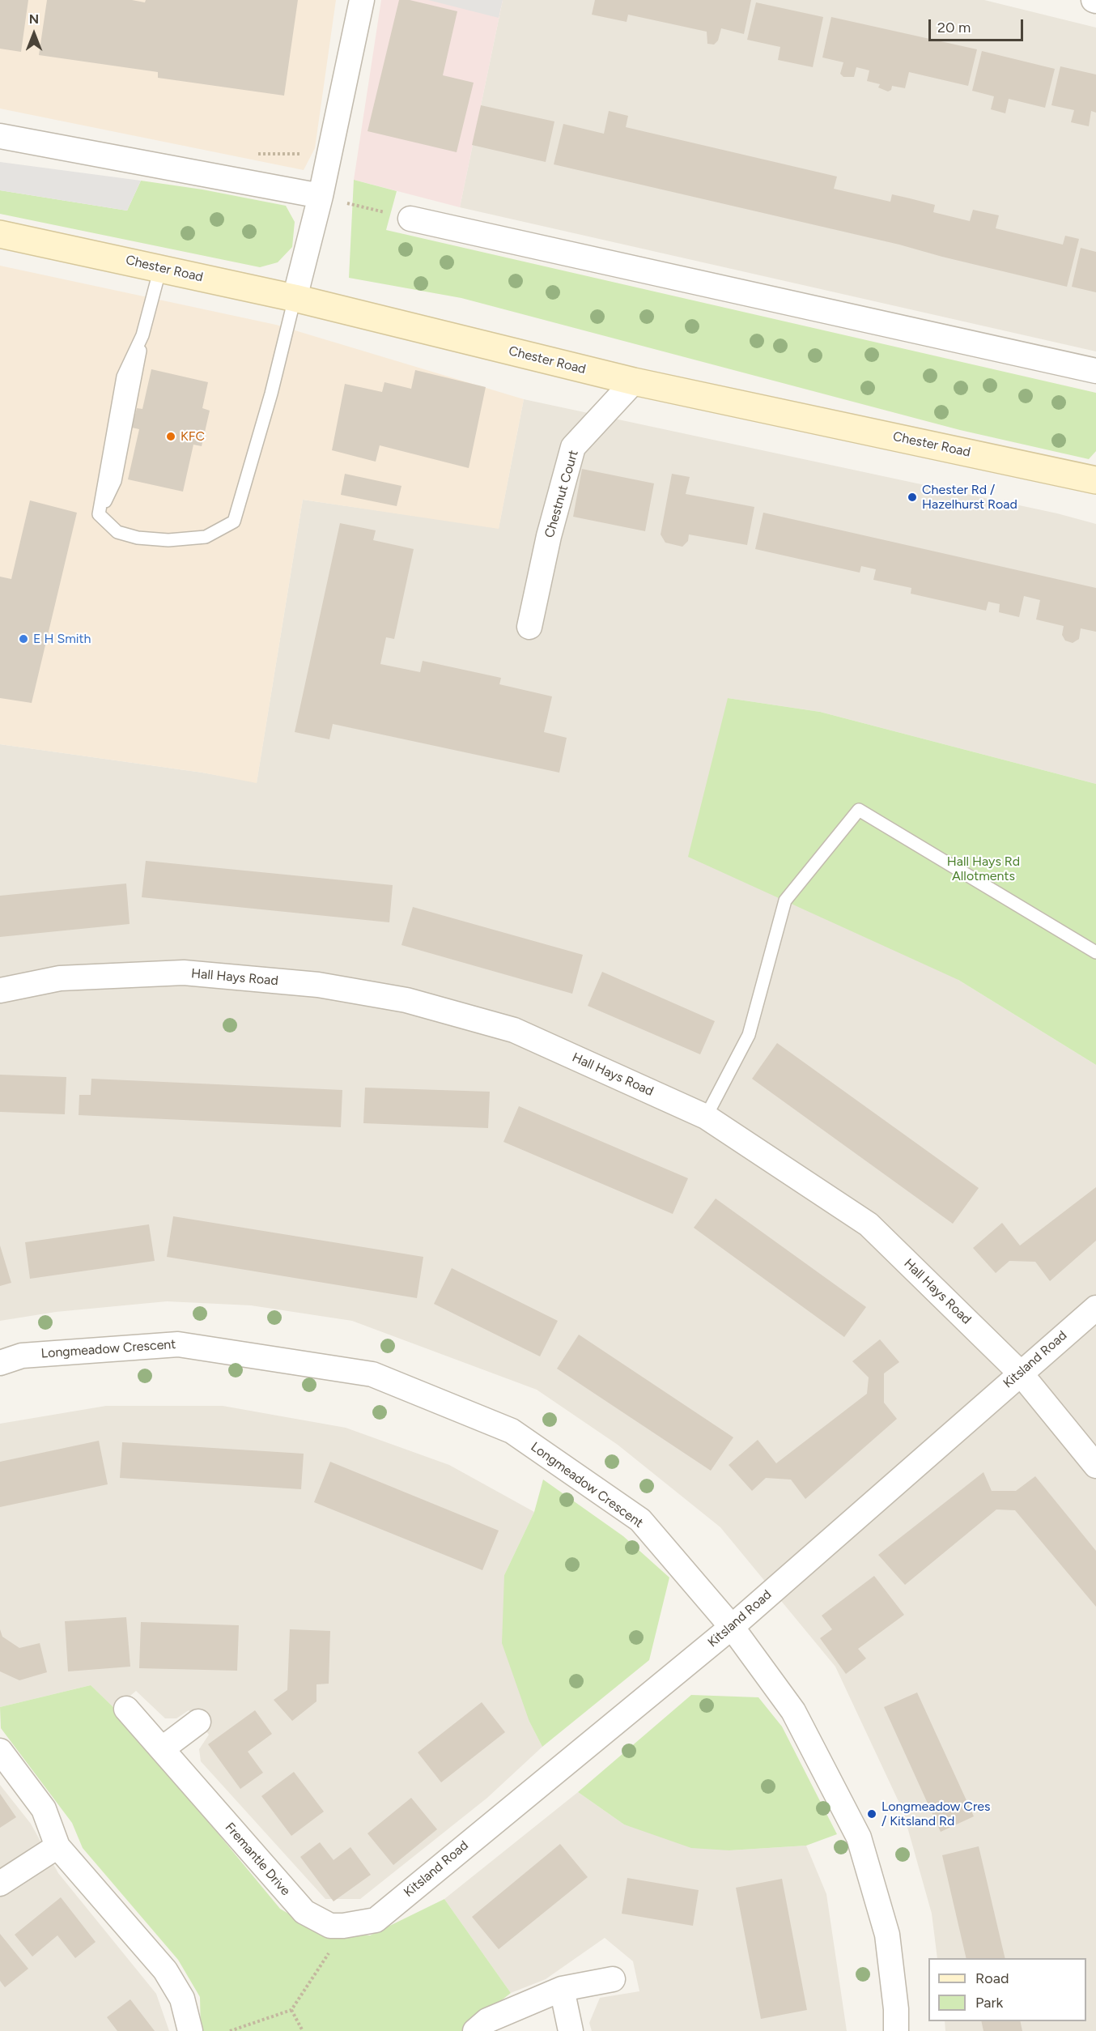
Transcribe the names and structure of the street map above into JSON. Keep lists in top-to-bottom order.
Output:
{
  "streets": {
    "main road": ["Chester Road"],
    "street": [
      "Chestnut Court",
      "Hall Hays Road",
      "Longmeadow Crescent",
      "Kitsland Road",
      "Fremantle Drive"
    ]
  },
  "crossings": [
    ["Chester Road", "Chestnut Court"],
    ["Hall Hays Road", "Kitsland Road"],
    ["Longmeadow Crescent", "Kitsland Road"],
    ["Kitsland Road", "Fremantle Drive"]
  ],
  "parks": ["Hall Hays Rd Allotments"],
  "places": [
    "KFC",
    "Chester Rd / Hazelhurst Road",
    "E H Smith",
    "Longmeadow Cres / Kitsland Rd"
  ],
  "legend": ["Road", "Park"],
  "scale_bar": "20 m",
  "north": "top"
}
